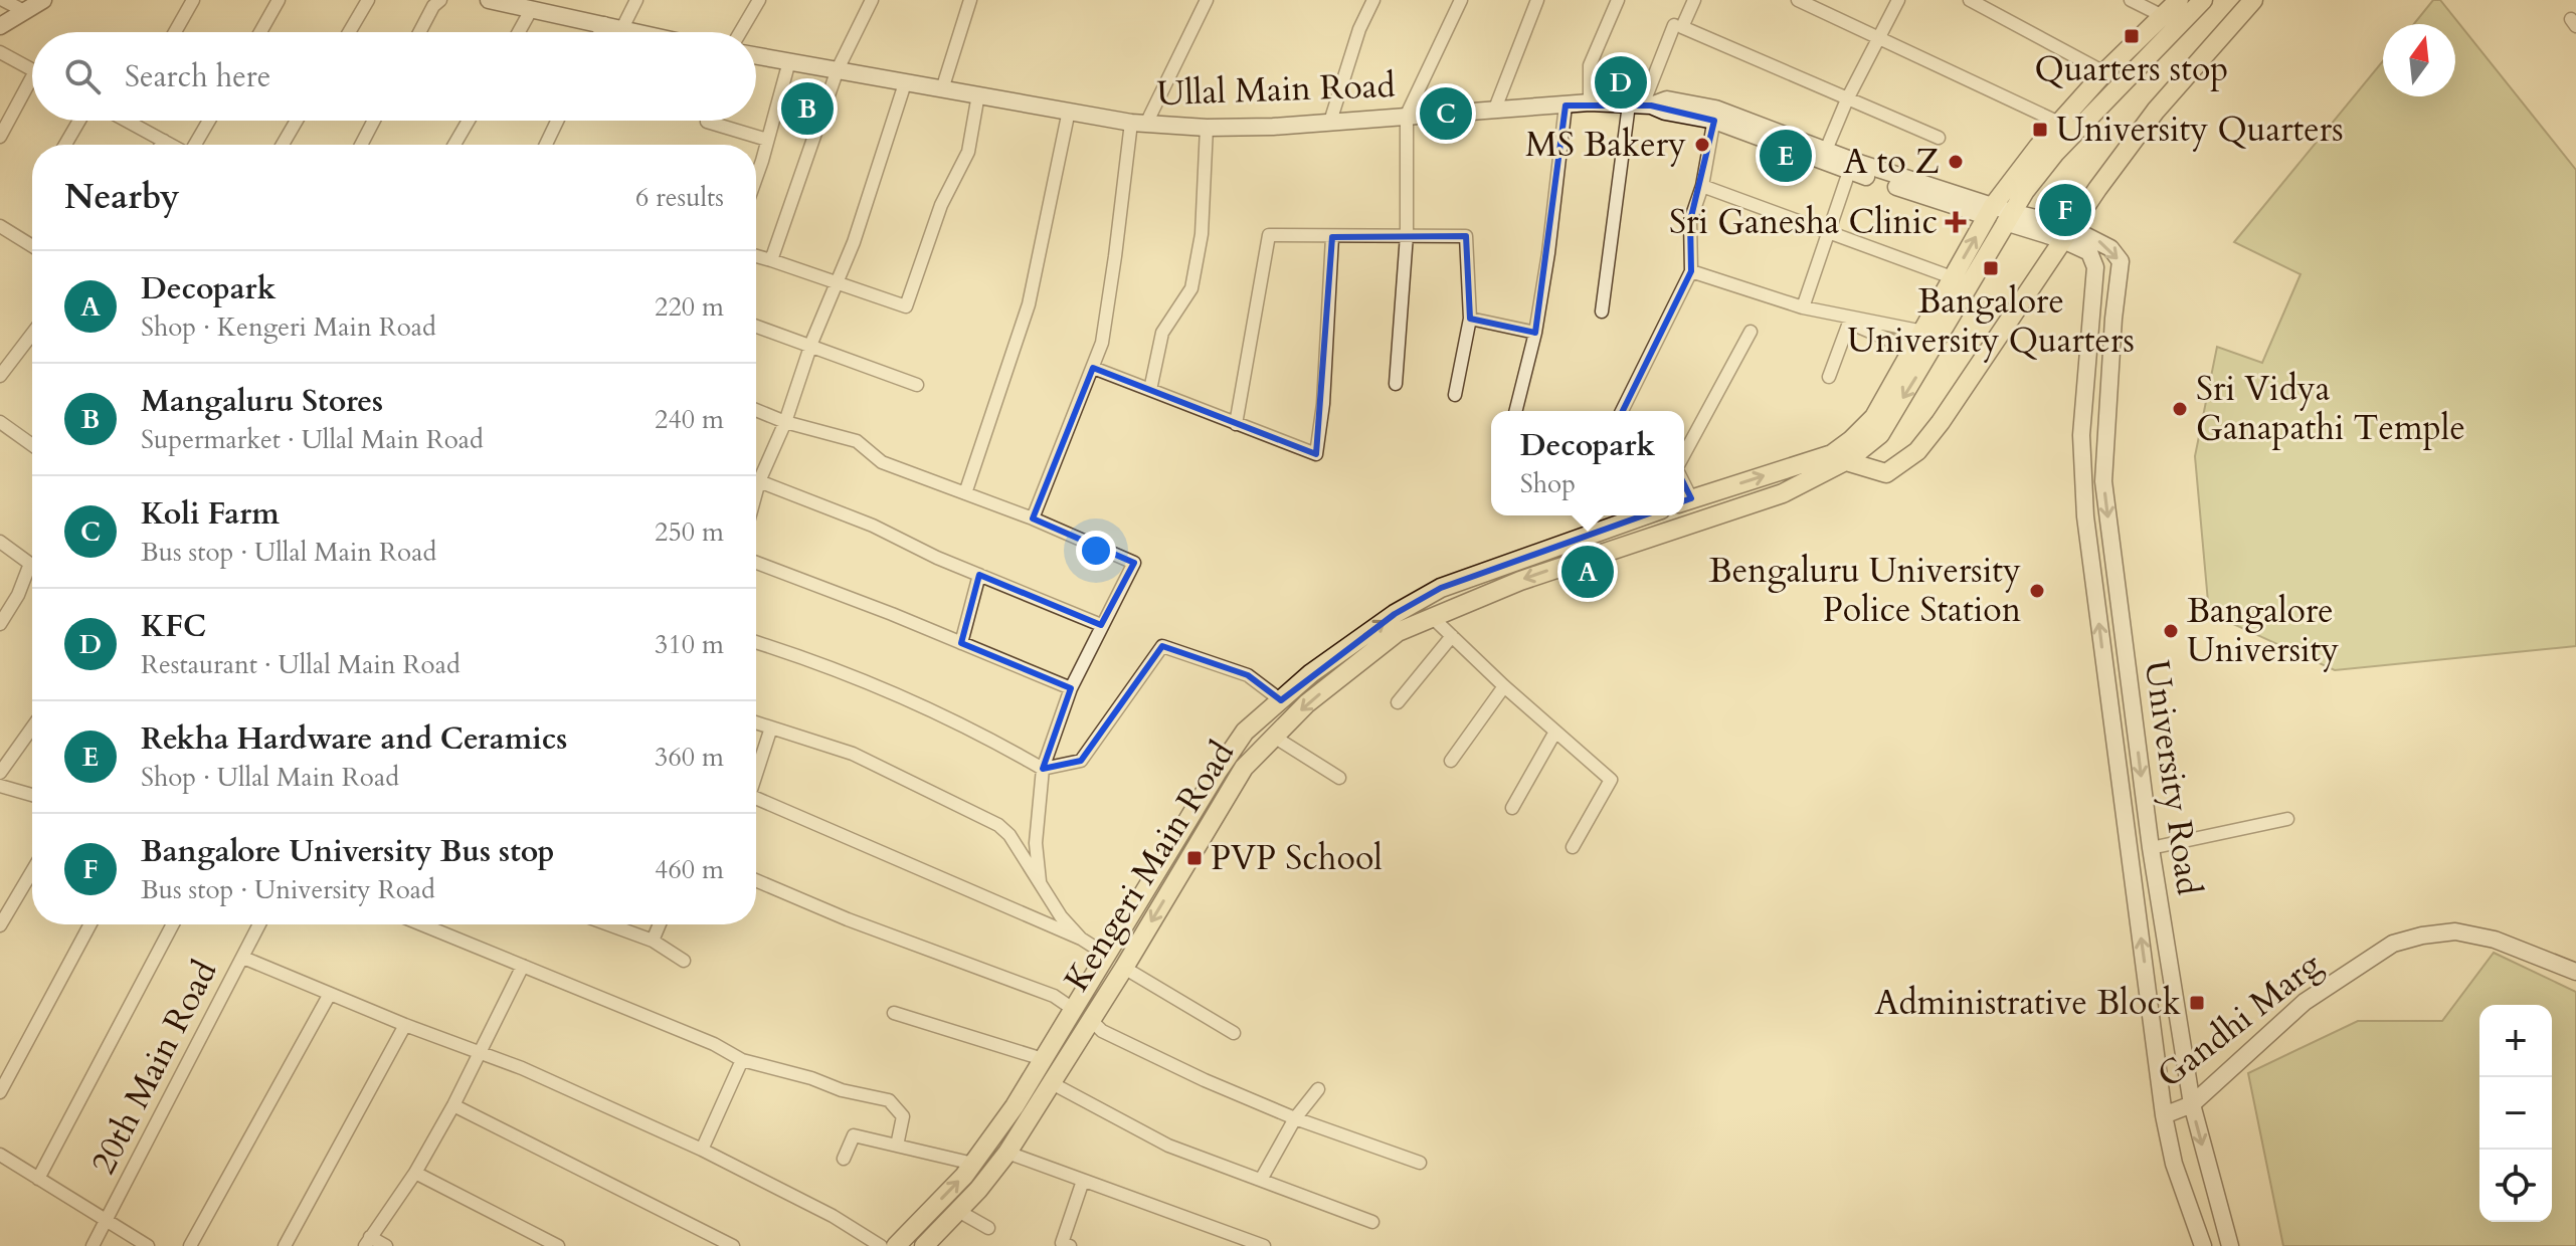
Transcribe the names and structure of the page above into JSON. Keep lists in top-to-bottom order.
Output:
{
  "streets": {
    "main road": [
      "Ullal Main Road",
      "University Road",
      "Kengeri Main Road",
      "Gandhi Marg"
    ],
    "street": ["20th Main Road"]
  },
  "crossings": [
    ["Ullal Main Road", "University Road"],
    ["University Road", "Kengeri Main Road"],
    ["University Road", "Gandhi Marg"]
  ],
  "places": {
    "transit": [
      "Quarters stop",
      "University Quarters",
      "Bangalore University Quarters",
      "PVP School",
      "Administrative Block"
    ],
    "other": [
      "MS Bakery",
      "A to Z",
      "Sri Vidya Ganapathi Temple",
      "Bengaluru University Police Station",
      "Bangalore University"
    ],
    "health": ["Sri Ganesha Clinic"]
  },
  "north": "top",
  "page": {
    "search": "Search here",
    "pins": [
      "D",
      "B",
      "C",
      "E",
      "F",
      "A"
    ],
    "heading": ["Nearby", "6 results"],
    "list": [
      {
        "mark": "A",
        "name": "Decopark",
        "note": "Shop · Kengeri Main Road",
        "value": "220 m"
      },
      {
        "mark": "B",
        "name": "Mangaluru Stores",
        "note": "Supermarket · Ullal Main Road",
        "value": "240 m"
      },
      {
        "mark": "C",
        "name": "Koli Farm",
        "note": "Bus stop · Ullal Main Road",
        "value": "250 m"
      },
      {
        "mark": "D",
        "name": "KFC",
        "note": "Restaurant · Ullal Main Road",
        "value": "310 m"
      },
      {
        "mark": "E",
        "name": "Rekha Hardware and Ceramics",
        "note": "Shop · Ullal Main Road",
        "value": "360 m"
      },
      {
        "mark": "F",
        "name": "Bangalore University Bus stop",
        "note": "Bus stop · University Road",
        "value": "460 m"
      }
    ],
    "popup": ["Decopark", "Shop"],
    "map_buttons": ["+", "−"]
  }
}
